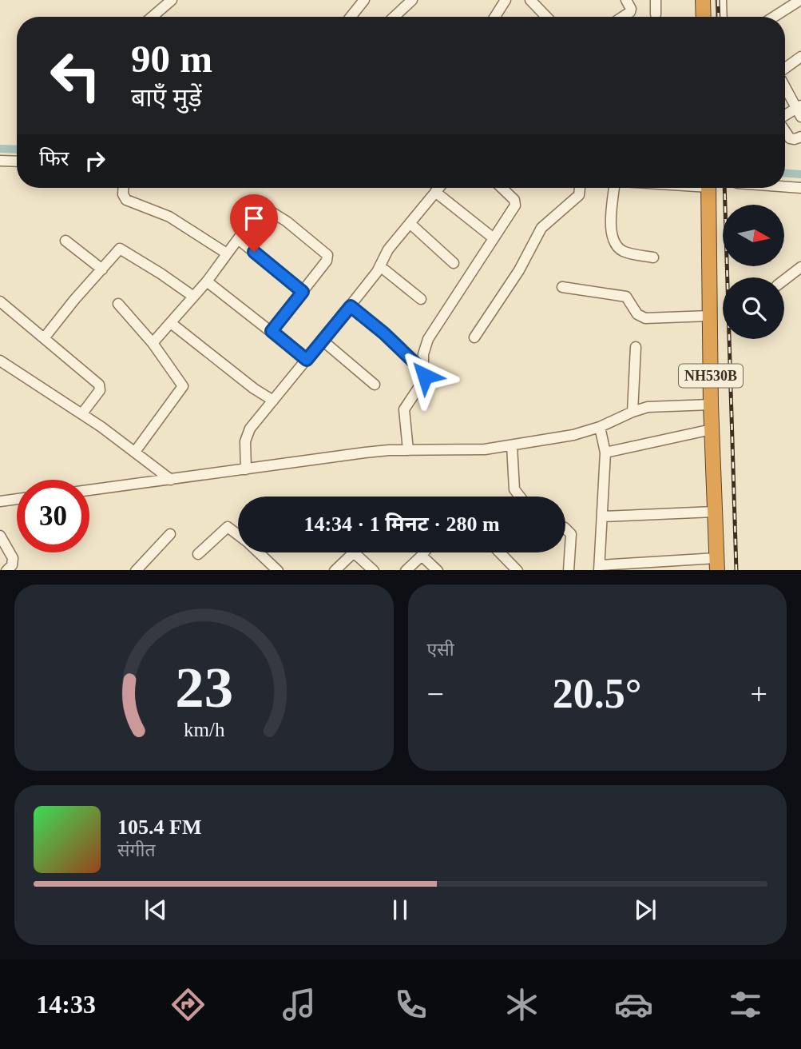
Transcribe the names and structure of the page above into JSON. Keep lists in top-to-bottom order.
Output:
{
  "streets": {
    "highway": ["NH530B"]
  },
  "north": "right",
  "page": {
    "turn": ["90 m", "बाएँ मुड़ें"],
    "then": "फिर",
    "limit": "30",
    "trip": "14:34 · 1 मिनट · 280 m",
    "tile": "एसी",
    "heat": ["−", "20.5°", "+"],
    "song": ["105.4 FM", "संगीत"],
    "tabs": "14:33",
    "gauge": ["23", "km/h"]
  }
}
